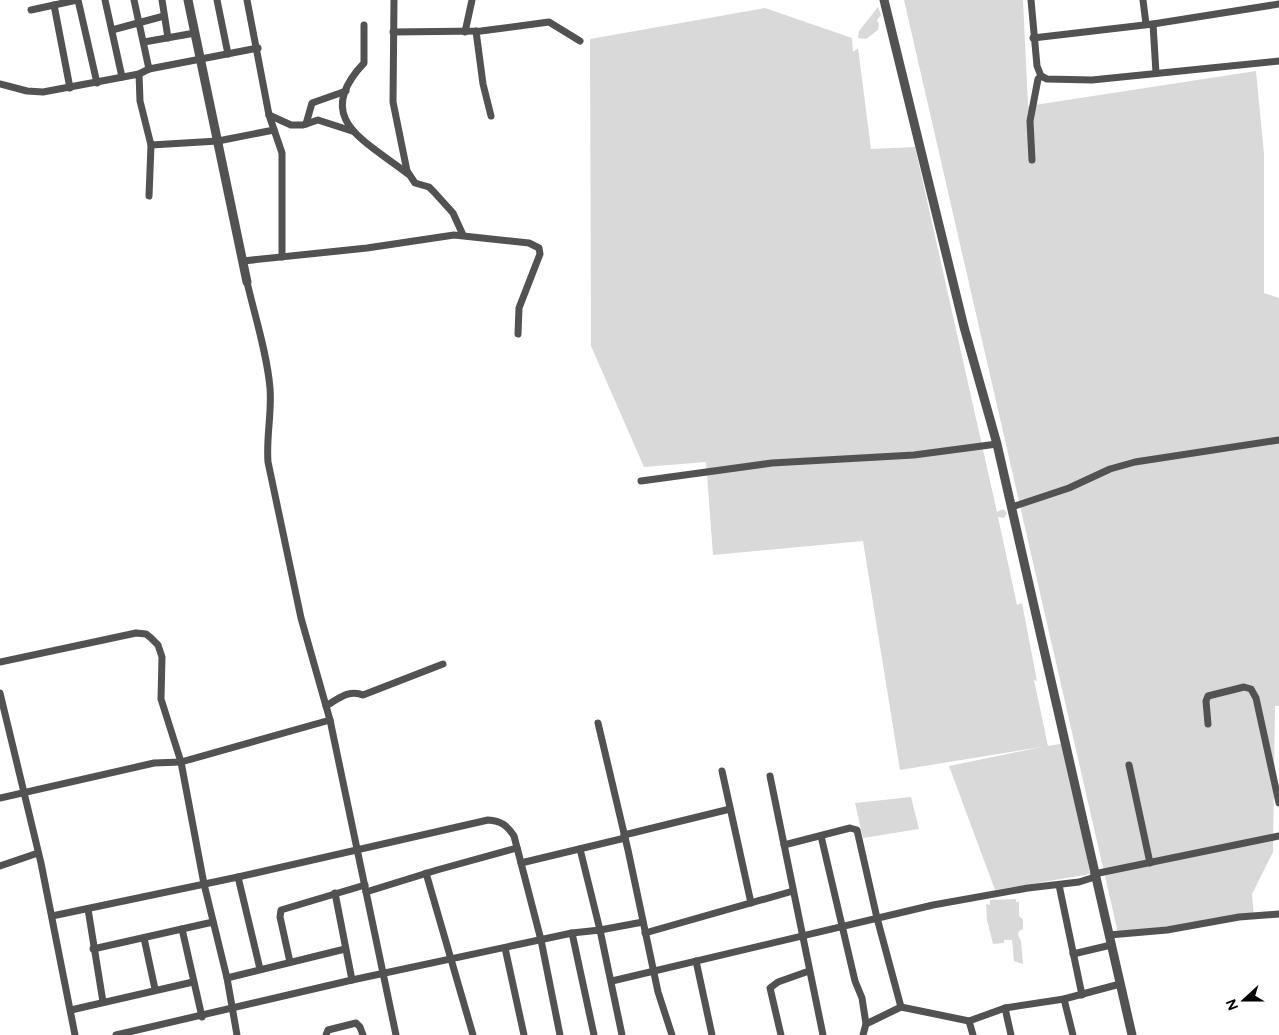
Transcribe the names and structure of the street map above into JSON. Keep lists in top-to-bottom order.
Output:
{
  "north": "left"
}
